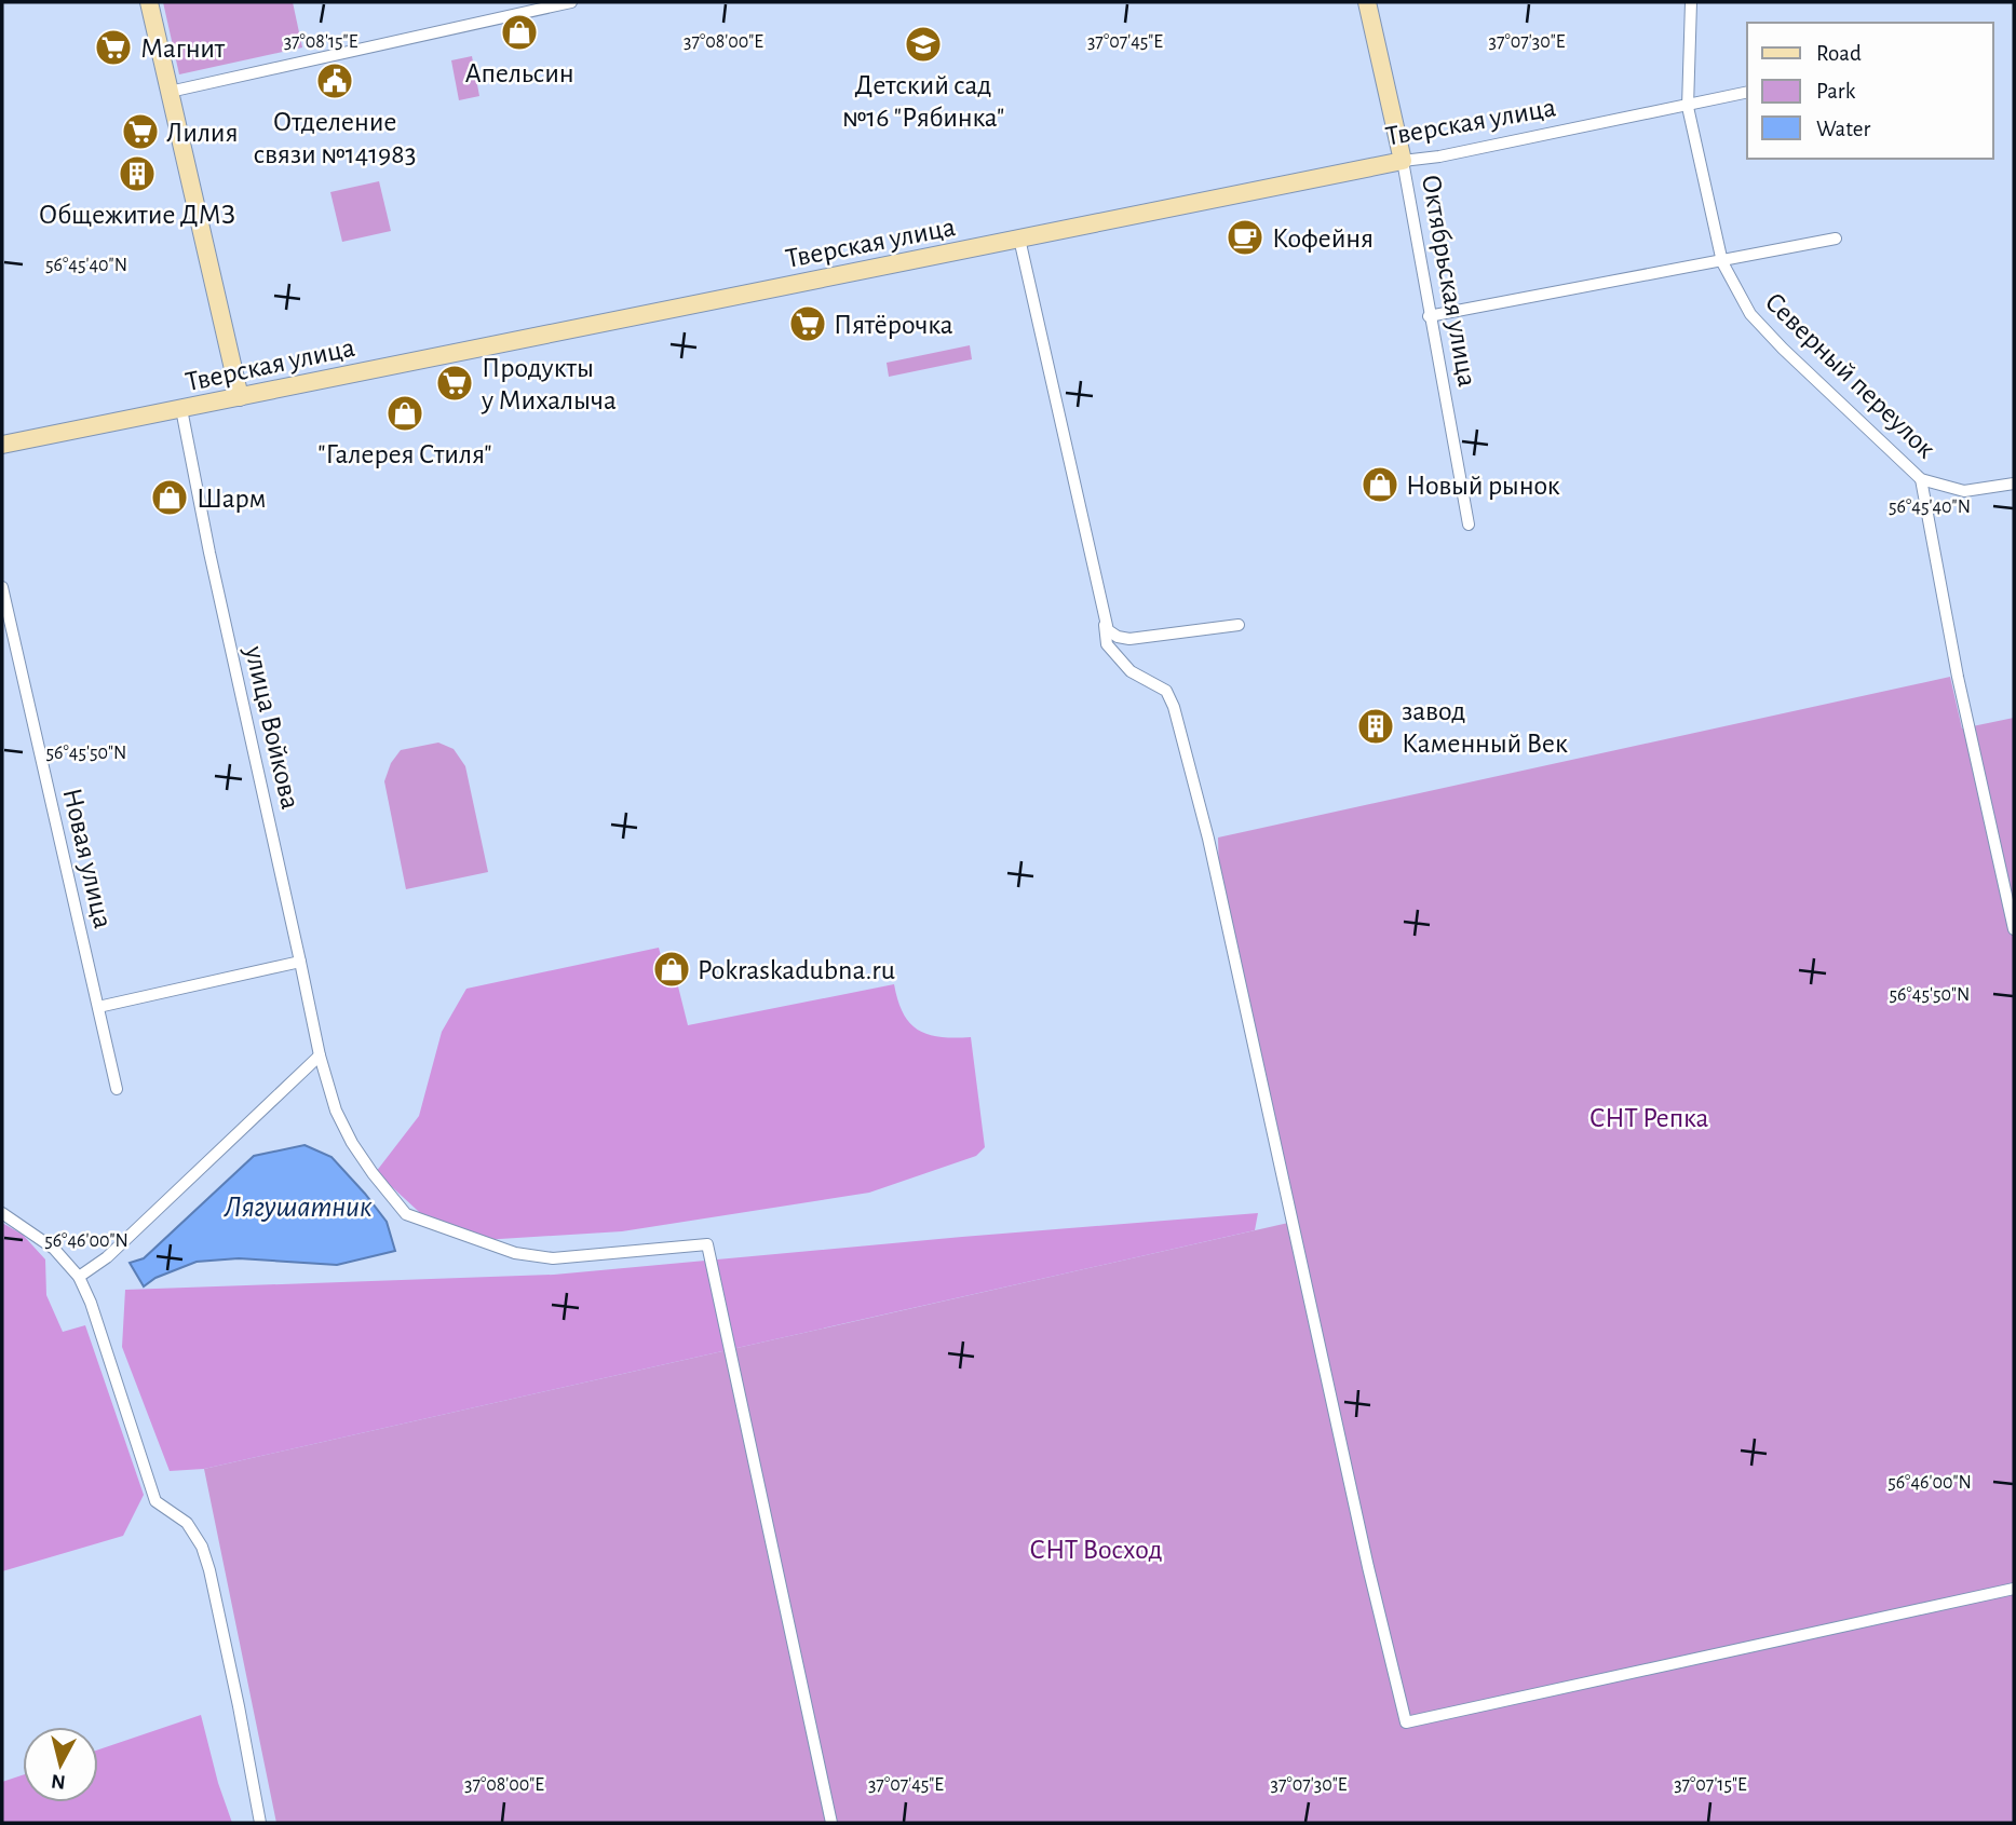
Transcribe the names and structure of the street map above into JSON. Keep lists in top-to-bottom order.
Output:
{
  "streets": {
    "main road": ["Тверская улица", "Октябрьская улица"],
    "street": ["Северный переулок", "улица Войкова", "Новая улица"]
  },
  "crossings": [
    ["Тверская улица", "Октябрьская улица"],
    ["Тверская улица", "улица Войкова"],
    ["Октябрьская улица", "Северный переулок"]
  ],
  "water": ["Лягушатник"],
  "parks": ["СНТ Репка", "СНТ Восход"],
  "places": {
    "shop": [
      "Апельсин",
      "\"Галерея Стиля\"",
      "Новый рынок",
      "Шарм",
      "Pokraskadubna.ru"
    ],
    "school or university": ["Детский сад №16 \"Рябинка\""],
    "supermarket": [
      "Магнит",
      "Лилия",
      "Пятёрочка",
      "Продукты у Михалыча"
    ],
    "public building": ["Отделение связи №141983"],
    "building": ["Общежитие ДМЗ", "завод Каменный Век"],
    "cafe": ["Кофейня"]
  },
  "legend": ["Road", "Park", "Water"],
  "north": "bottom",
  "coordinates": [
    "37°08'15\"E",
    "37°08'00\"E",
    "37°07'45\"E",
    "37°07'30\"E",
    "56°45'40\"N",
    "56°45'50\"N",
    "56°46'00\"N",
    "37°07'15\"E"
  ]
}
